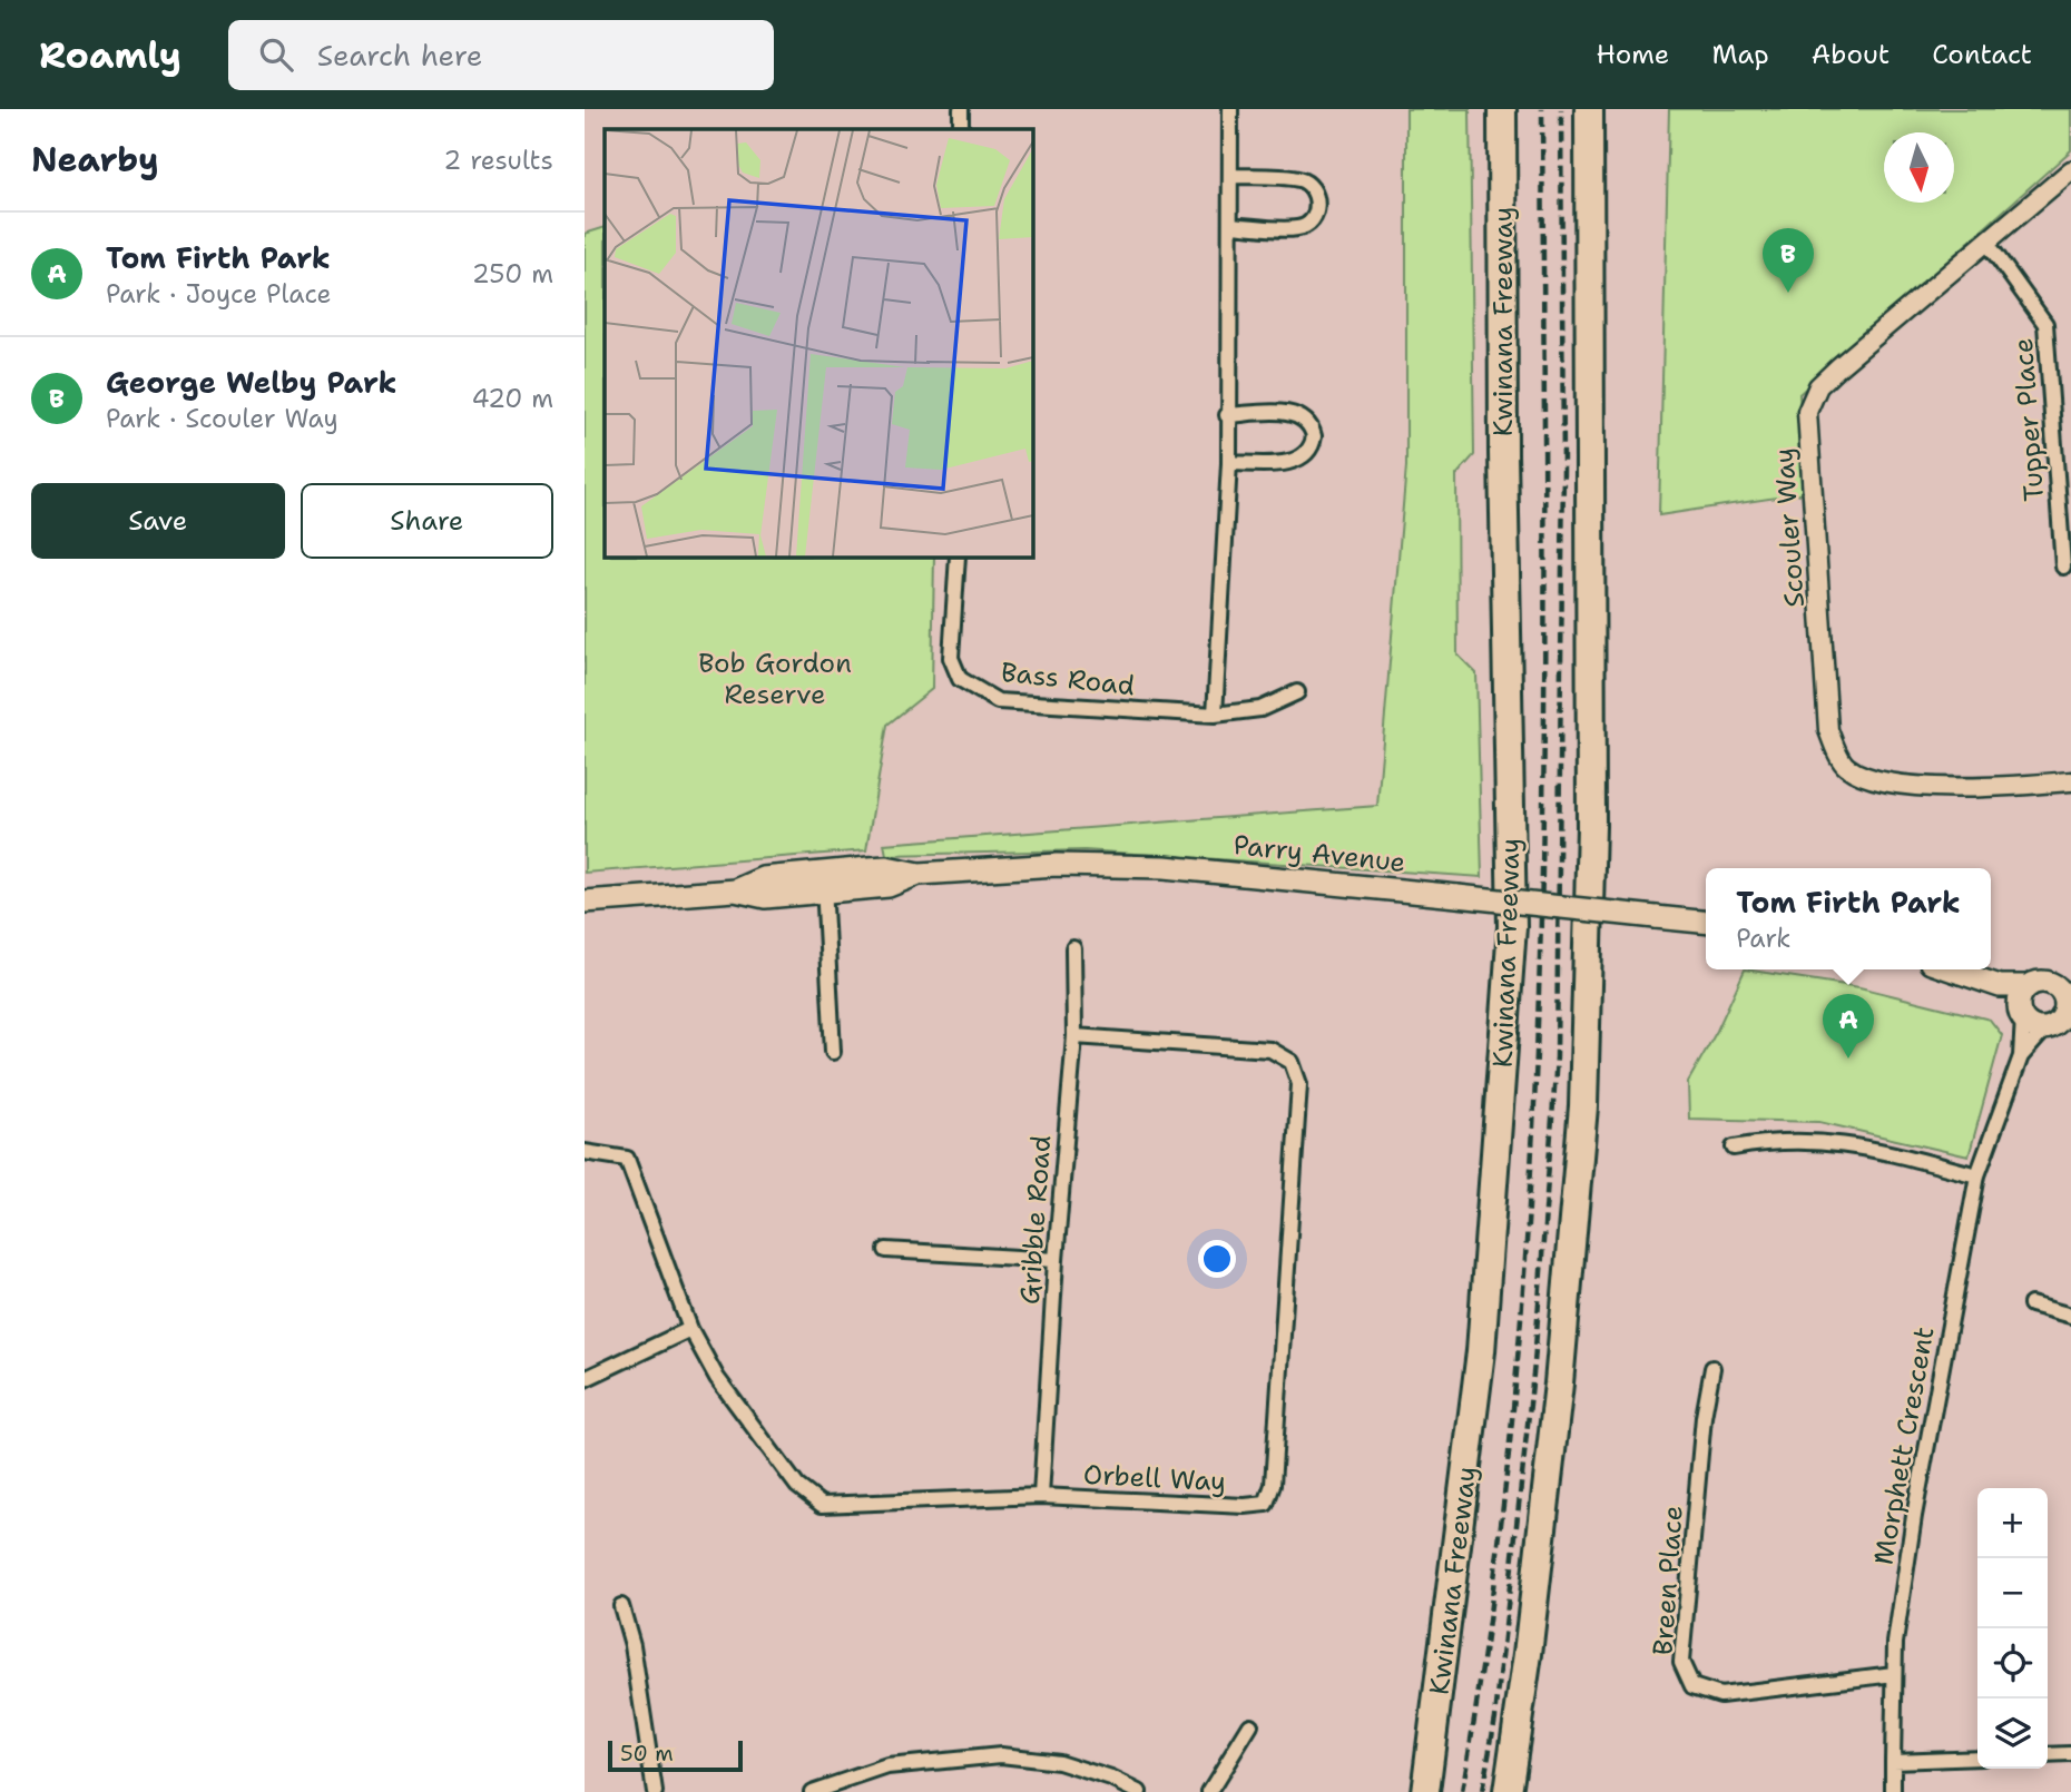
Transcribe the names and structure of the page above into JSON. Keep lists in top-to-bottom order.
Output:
{
  "streets": {
    "highway": ["Kwinana Freeway"],
    "main road": ["Parry Avenue"],
    "street": [
      "Tupper Place",
      "Scouler Way",
      "Bass Road",
      "Gribble Road",
      "Morphett Crescent",
      "Orbell Way",
      "Breen Place"
    ]
  },
  "crossings": [
    ["Tupper Place", "Scouler Way"],
    ["Gribble Road", "Orbell Way"],
    ["Morphett Crescent", "Breen Place"]
  ],
  "parks": ["Bob Gordon Reserve"],
  "scale_bar": "50 m",
  "north": "bottom",
  "page": {
    "header": "Roamly",
    "search": "Search here",
    "nav": [
      "Home",
      "Map",
      "About",
      "Contact"
    ],
    "heading": ["Nearby", "2 results"],
    "list": [
      {
        "mark": "A",
        "name": "Tom Firth Park",
        "note": "Park · Joyce Place",
        "value": "250 m"
      },
      {
        "mark": "B",
        "name": "George Welby Park",
        "note": "Park · Scouler Way",
        "value": "420 m"
      }
    ],
    "pins": ["B", "A"],
    "buttons": ["Save", "Share"],
    "popup": ["Tom Firth Park", "Park"],
    "map_buttons": ["+", "−"],
    "scale": "50 m"
  }
}
